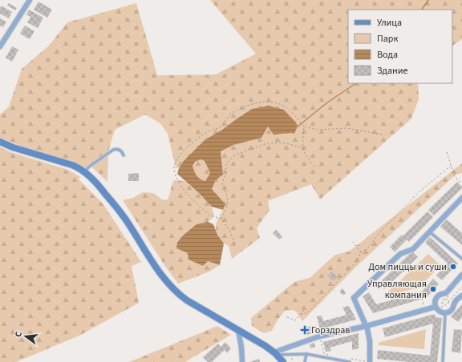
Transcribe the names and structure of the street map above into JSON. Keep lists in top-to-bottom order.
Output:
{
  "places": {
    "other": ["Дом пиццы и суши", "Управляющая компания"],
    "health": ["Горздрав"]
  },
  "legend": [
    "Улица",
    "Парк",
    "Вода",
    "Здание"
  ],
  "north": "left"
}
